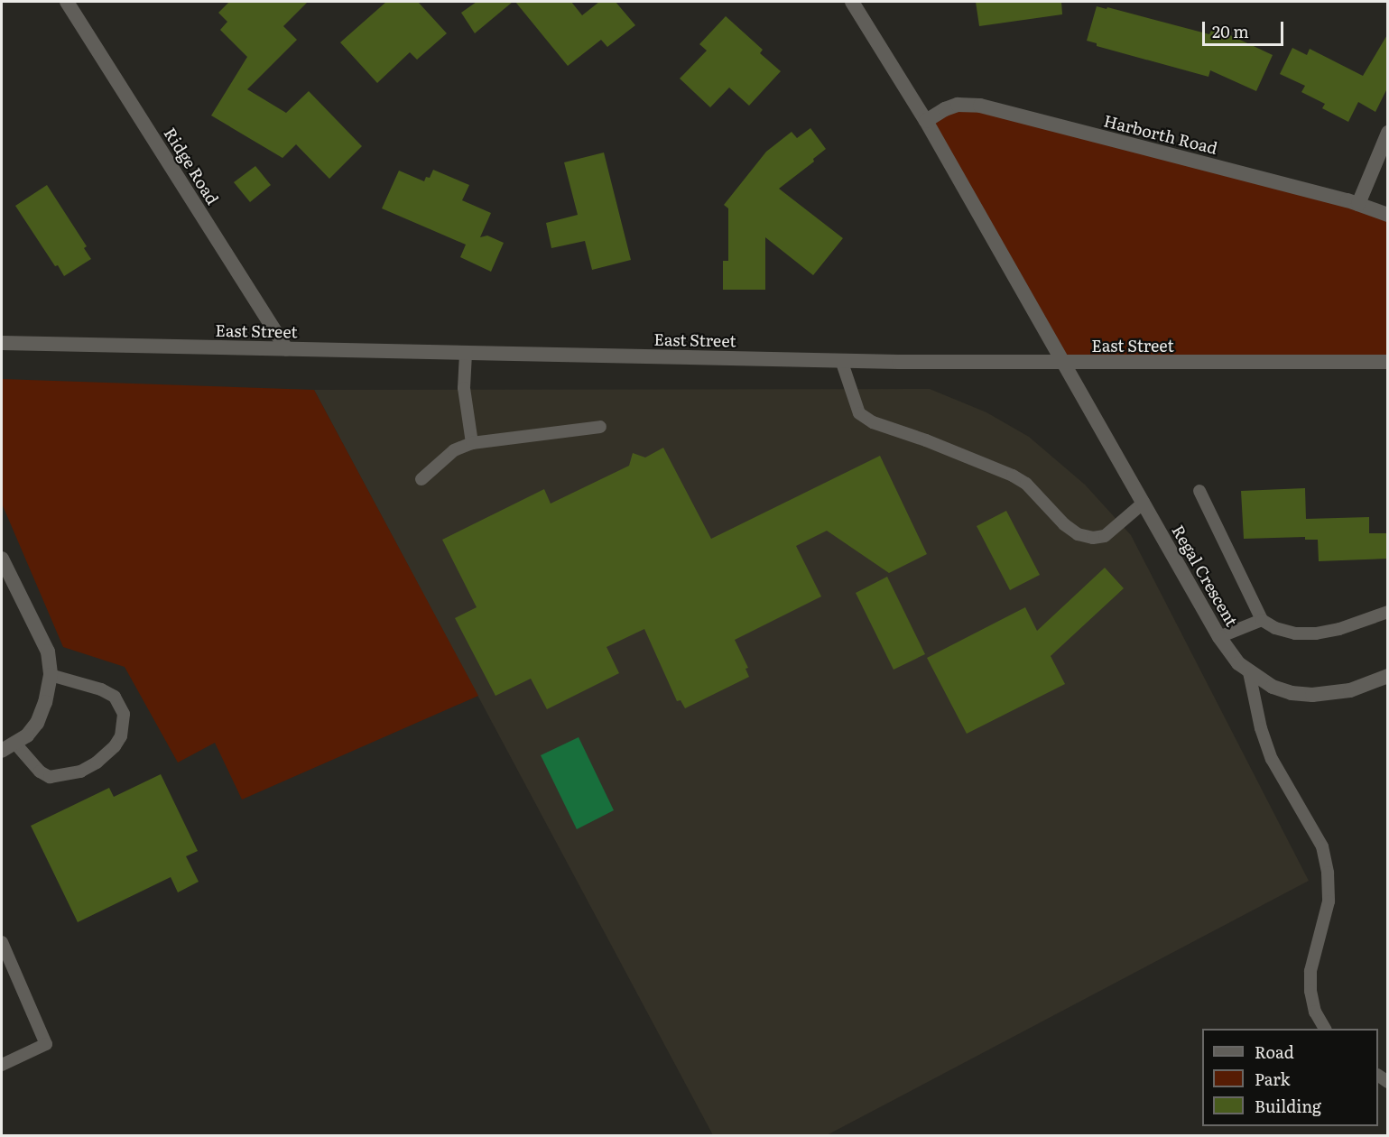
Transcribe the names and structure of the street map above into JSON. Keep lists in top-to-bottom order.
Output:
{
  "streets": {
    "street": [
      "Harborth Road",
      "Ridge Road",
      "East Street",
      "Regal Crescent"
    ]
  },
  "crossings": [
    ["Ridge Road", "East Street"],
    ["East Street", "Regal Crescent"]
  ],
  "legend": ["Road", "Park", "Building"],
  "scale_bar": "20 m"
}
